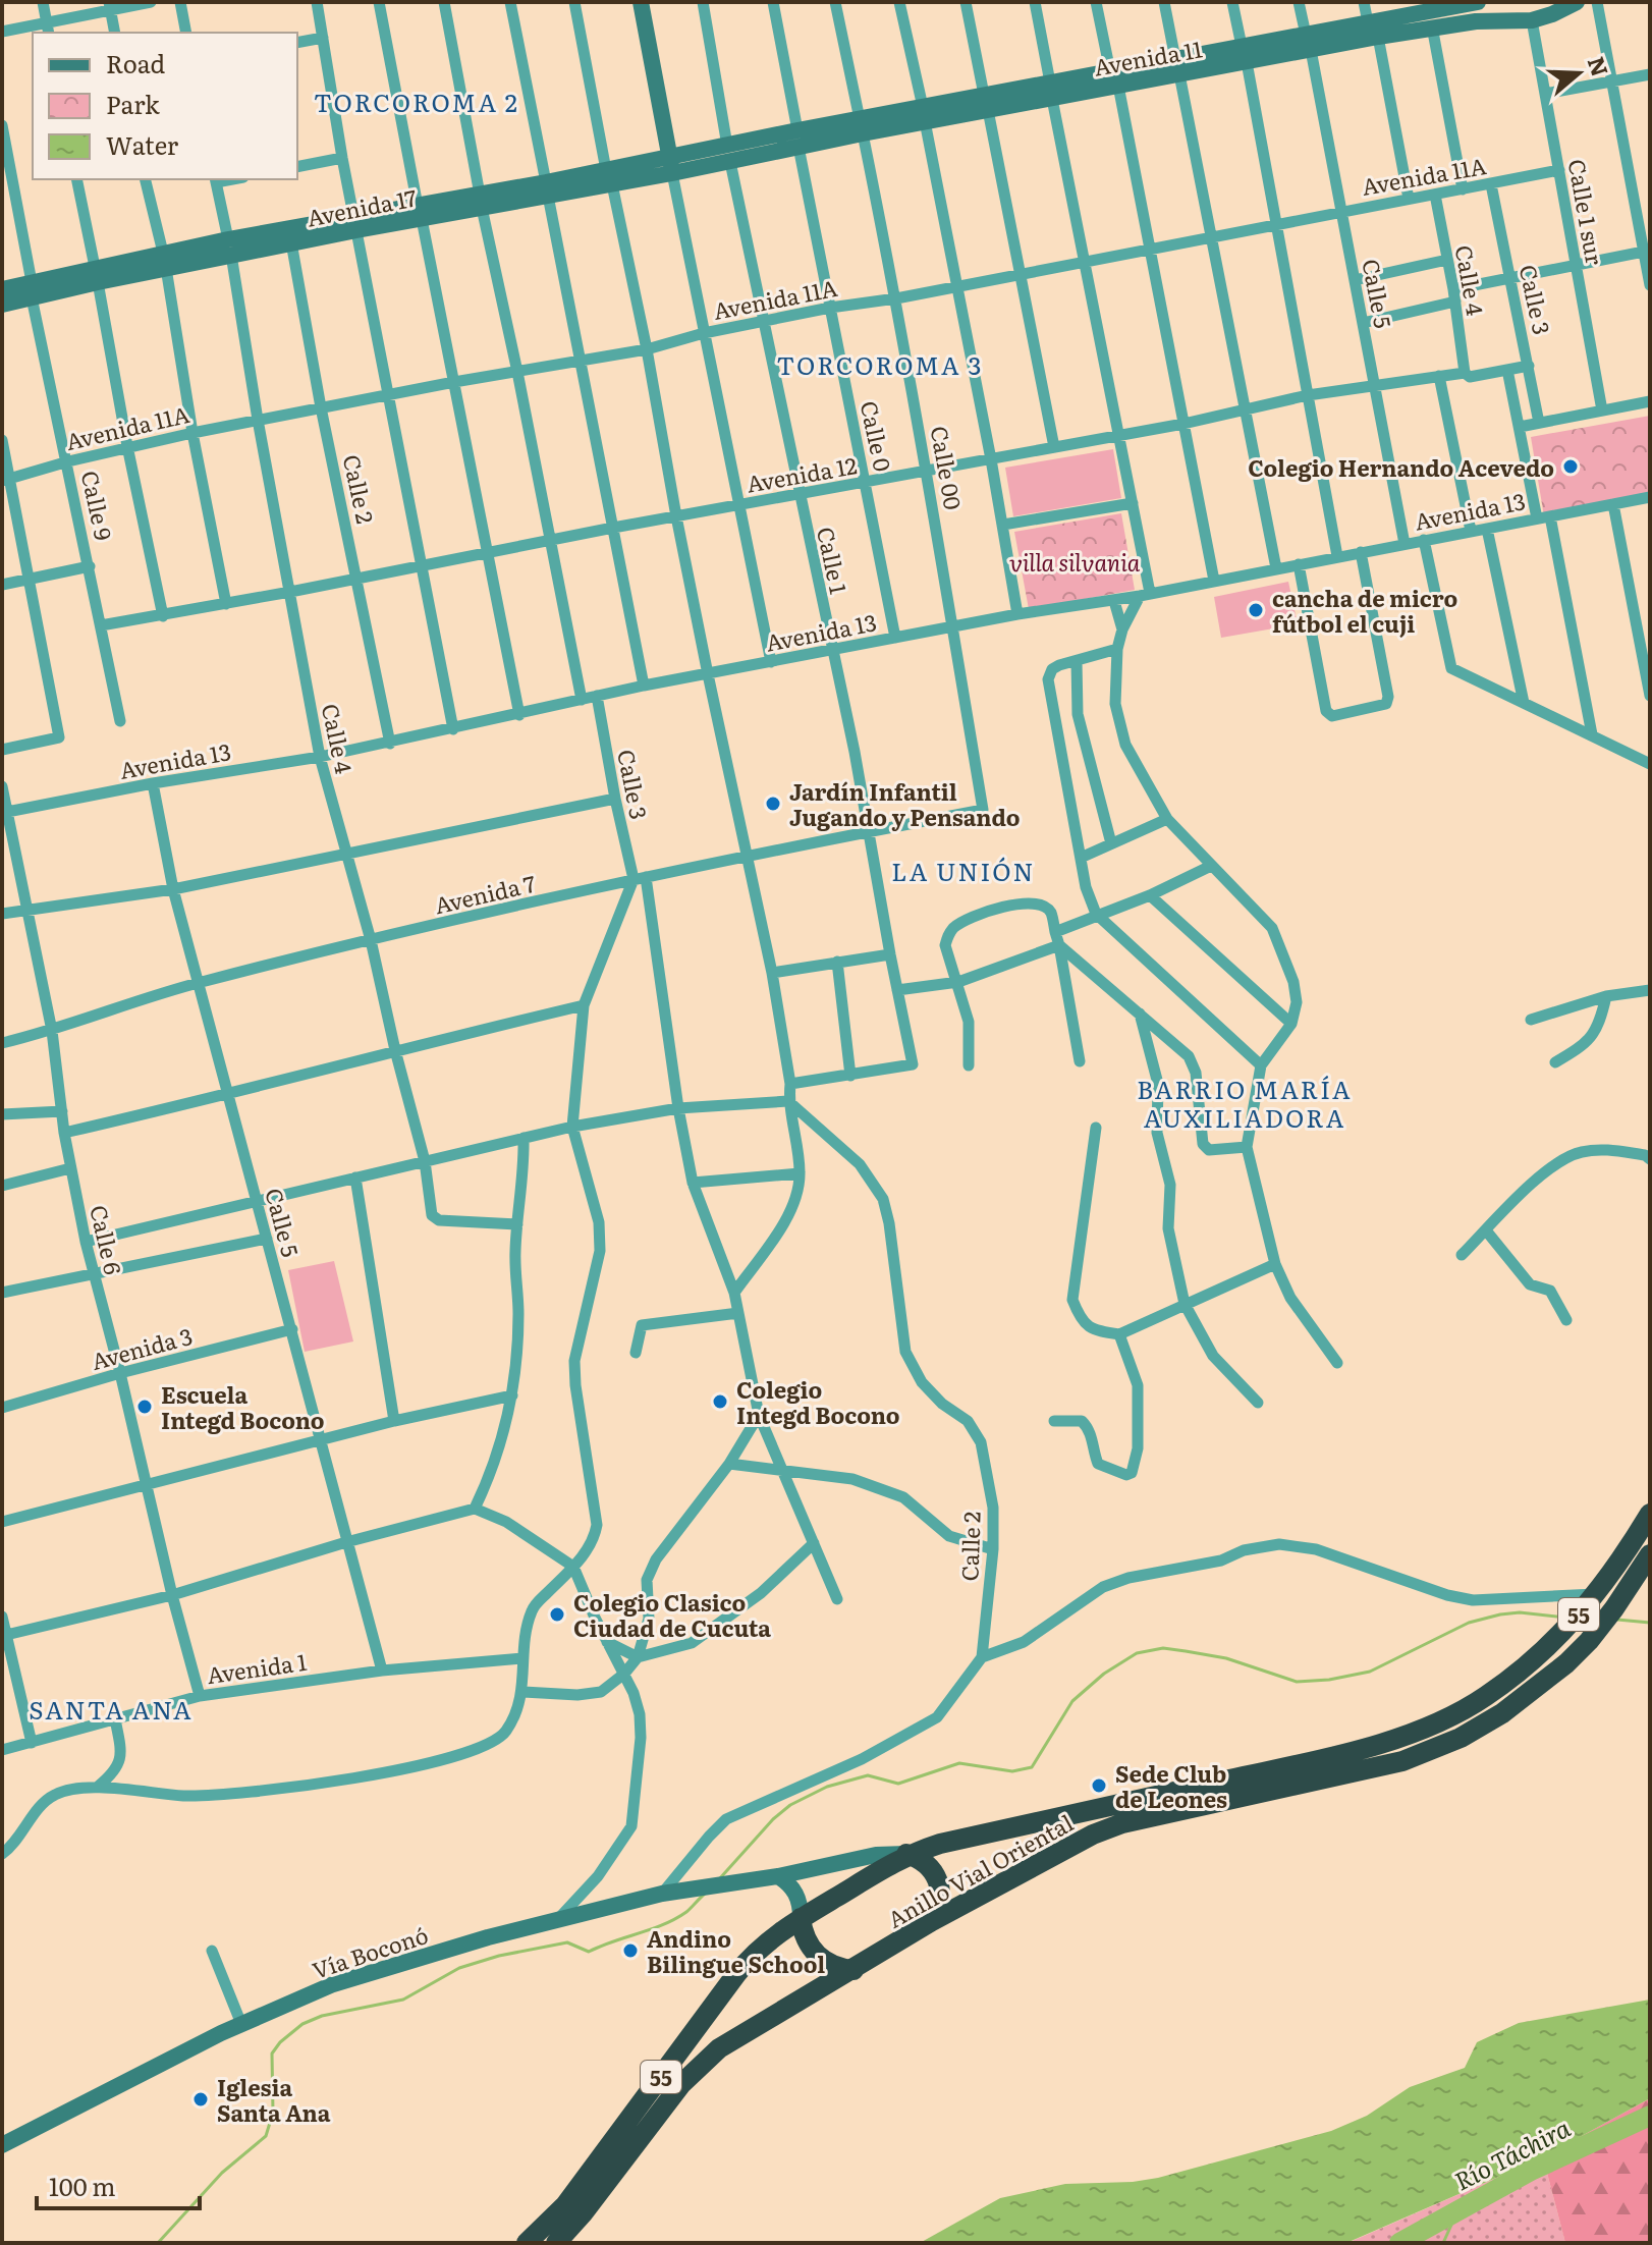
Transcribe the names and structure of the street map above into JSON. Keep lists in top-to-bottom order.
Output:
{
  "streets": {
    "highway": ["55", "Anillo Vial Oriental"],
    "street": [
      "Avenida 11",
      "Avenida 11A",
      "Avenida 17",
      "Calle 1 sur",
      "Calle 4",
      "Calle 5",
      "Calle 3",
      "Calle 0",
      "Calle 00",
      "Avenida 12",
      "Calle 2",
      "Calle 9",
      "Avenida 13",
      "Calle 1",
      "Avenida 7",
      "Calle 6",
      "Avenida 3",
      "Avenida 1",
      "Vía Boconó"
    ]
  },
  "crossings": [
    ["Avenida 11", "Avenida 17"],
    ["Avenida 11", "Calle 1 sur"],
    ["Avenida 11", "Calle 5"],
    ["Avenida 11", "Calle 0"],
    ["Avenida 11", "Calle 00"],
    ["Avenida 11", "Calle 1"],
    ["Avenida 11A", "Calle 1 sur"],
    ["Avenida 11A", "Calle 4"],
    ["Avenida 11A", "Calle 5"],
    ["Avenida 11A", "Calle 3"],
    ["Avenida 11A", "Calle 0"],
    ["Avenida 11A", "Calle 00"],
    ["Avenida 11A", "Calle 2"],
    ["Avenida 11A", "Calle 9"],
    ["Avenida 11A", "Calle 1"],
    ["Avenida 17", "Calle 4"],
    ["Avenida 17", "Calle 2"],
    ["Avenida 17", "Calle 9"],
    ["Avenida 17", "Calle 1"],
    ["Calle 4", "Avenida 12"],
    ["Calle 4", "Avenida 13"],
    ["Calle 4", "Avenida 7"],
    ["Calle 5", "Avenida 12"],
    ["Calle 5", "Avenida 13"],
    ["Calle 5", "Avenida 7"],
    ["Calle 5", "Avenida 3"],
    ["Calle 5", "Avenida 1"],
    ["Calle 3", "Avenida 12"],
    ["Calle 3", "Avenida 13"],
    ["Calle 3", "Avenida 7"],
    ["Calle 0", "Avenida 12"],
    ["Calle 0", "Avenida 13"],
    ["Calle 00", "Avenida 12"],
    ["Calle 00", "Avenida 13"],
    ["Calle 00", "Avenida 7"],
    ["Avenida 12", "Calle 2"],
    ["Avenida 12", "Calle 9"],
    ["Avenida 12", "Calle 1"],
    ["Calle 2", "Avenida 13"],
    ["Avenida 13", "Calle 1"],
    ["Avenida 13", "Calle 6"],
    ["Calle 1", "Avenida 7"],
    ["Avenida 7", "Calle 6"],
    ["Calle 6", "Avenida 3"],
    ["Calle 6", "Avenida 1"],
    ["Anillo Vial Oriental", "Vía Boconó"]
  ],
  "districts": [
    "TORCOROMA 2",
    "TORCOROMA 3",
    "LA UNIÓN",
    "BARRIO MARÍA AUXILIADORA",
    "SANTA ANA"
  ],
  "water": ["Río Táchira"],
  "parks": ["villa silvania"],
  "places": [
    "Colegio Hernando Acevedo",
    "cancha de micro fútbol el cuji",
    "Jardín Infantil Jugando y Pensando",
    "Colegio Integd Bocono",
    "Escuela Integd Bocono",
    "Colegio Clasico Ciudad de Cucuta",
    "Sede Club de Leones",
    "Andino Bilingue School",
    "Iglesia Santa Ana"
  ],
  "legend": ["Road", "Park", "Water"],
  "scale_bar": "100 m",
  "north": "right"
}
